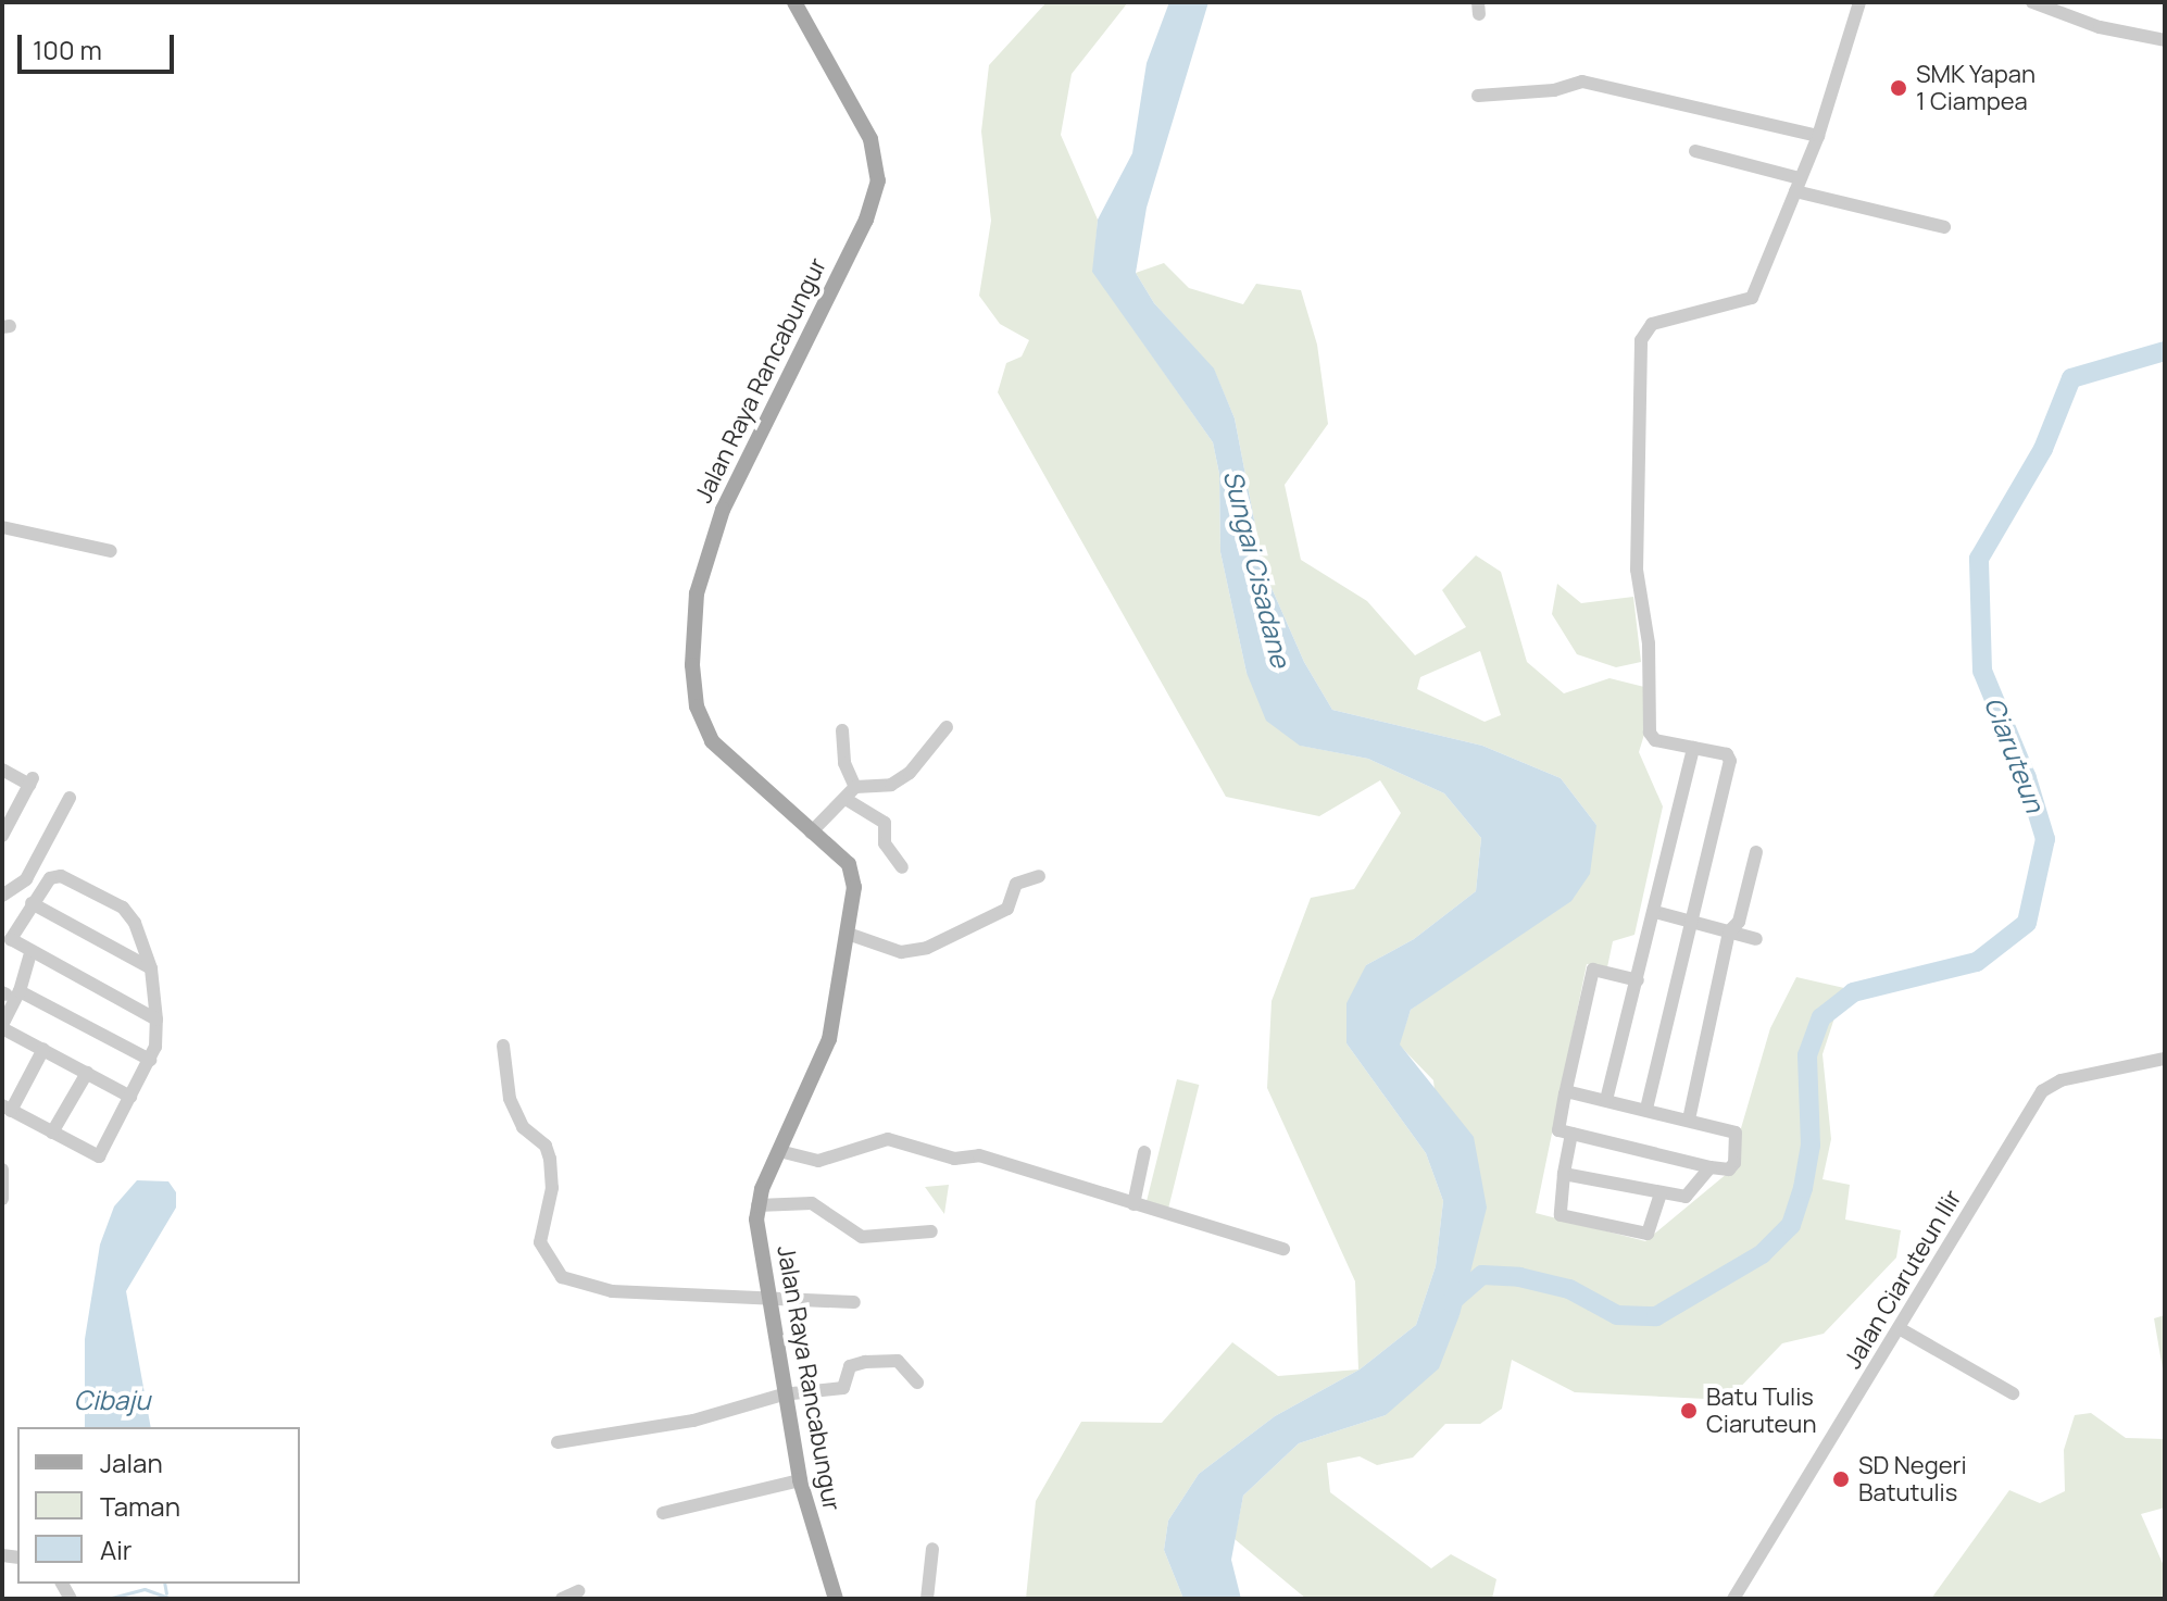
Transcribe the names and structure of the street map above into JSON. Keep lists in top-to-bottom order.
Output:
{
  "streets": {
    "main road": ["Jalan Raya Rancabungur"],
    "street": ["Jalan Ciaruteun Ilir"]
  },
  "water": ["Sungai Cisadane", "Ciaruteun", "Cibaju"],
  "places": ["SMK Yapan 1 Ciampea", "Batu Tulis Ciaruteun", "SD Negeri Batutulis"],
  "legend": ["Jalan", "Taman", "Air"],
  "scale_bar": "100 m"
}
